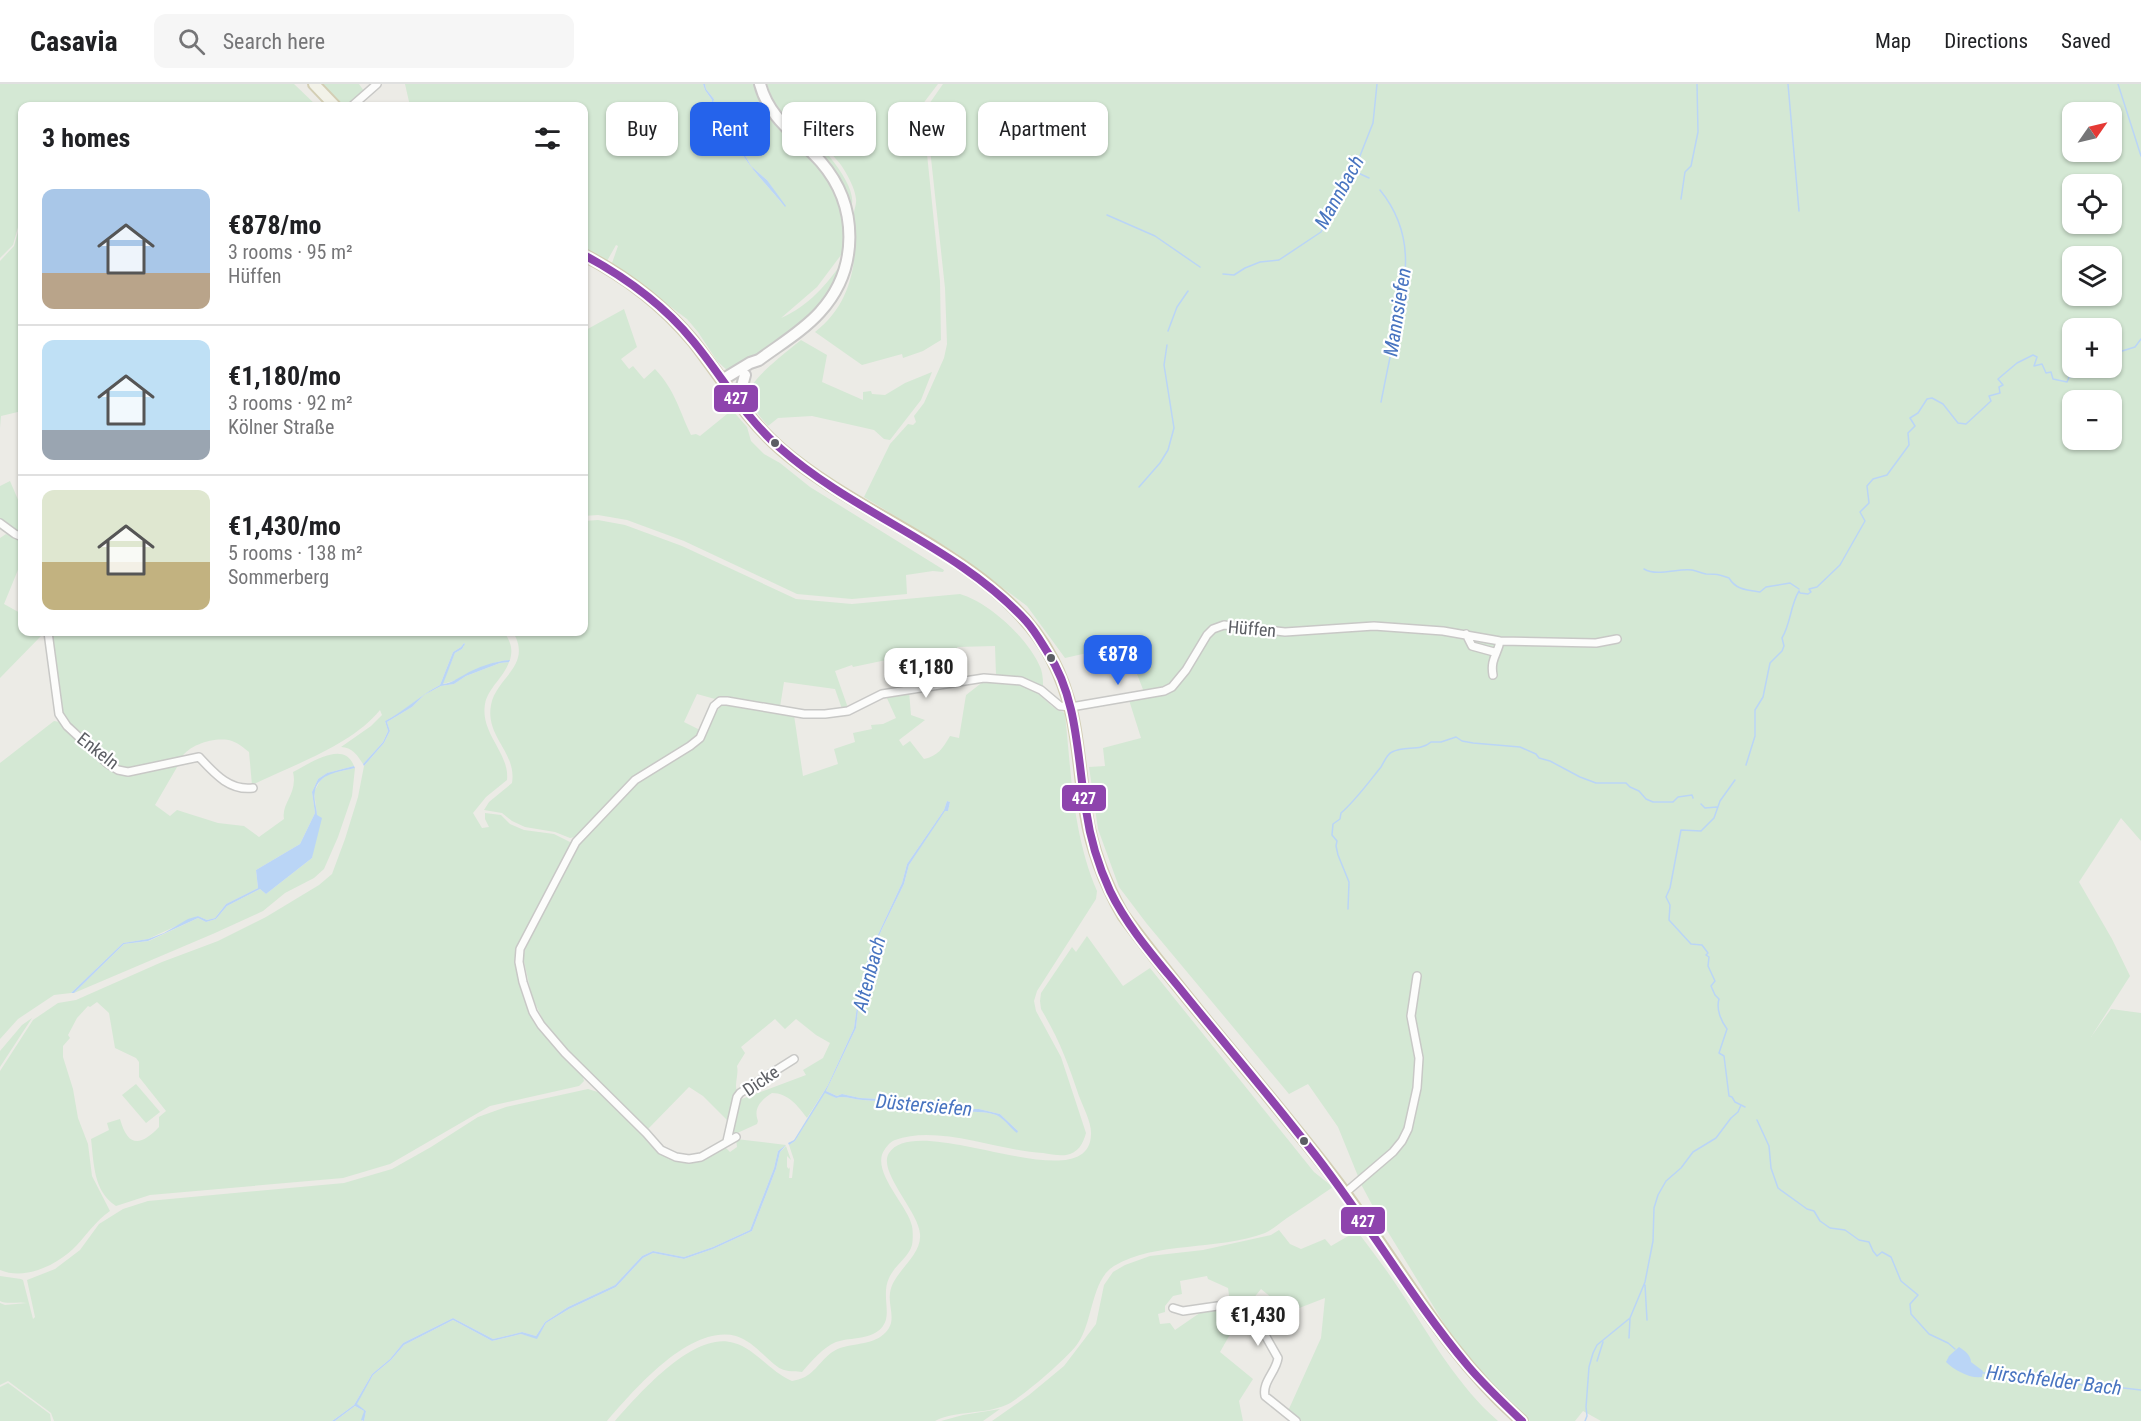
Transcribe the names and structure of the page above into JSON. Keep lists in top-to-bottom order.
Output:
{
  "streets": {
    "street": ["Hüffen", "Enkeln", "Dicke"]
  },
  "water": [
    "Mannbach",
    "Mannsiefen",
    "Altenbach",
    "Düstersiefen",
    "Hirschfelder Bach"
  ],
  "lines": ["transit line 427"],
  "north": "top right",
  "page": {
    "header": "Casavia",
    "search": "Search here",
    "nav": ["Map", "Directions", "Saved"],
    "map_buttons": ["+", "−"],
    "chip": [
      "Buy",
      "Rent",
      "Filters",
      "New",
      "Apartment"
    ],
    "heading": "3 homes",
    "list": [
      {
        "name": "€878/mo",
        "note": "3 rooms · 95 m² · Hüffen"
      },
      {
        "name": "€1,180/mo",
        "note": "3 rooms · 92 m² · Kölner Straße"
      },
      {
        "name": "€1,430/mo",
        "note": "5 rooms · 138 m² · Sommerberg"
      }
    ],
    "price": ["€878", "€1,180", "€1,430"]
  }
}
